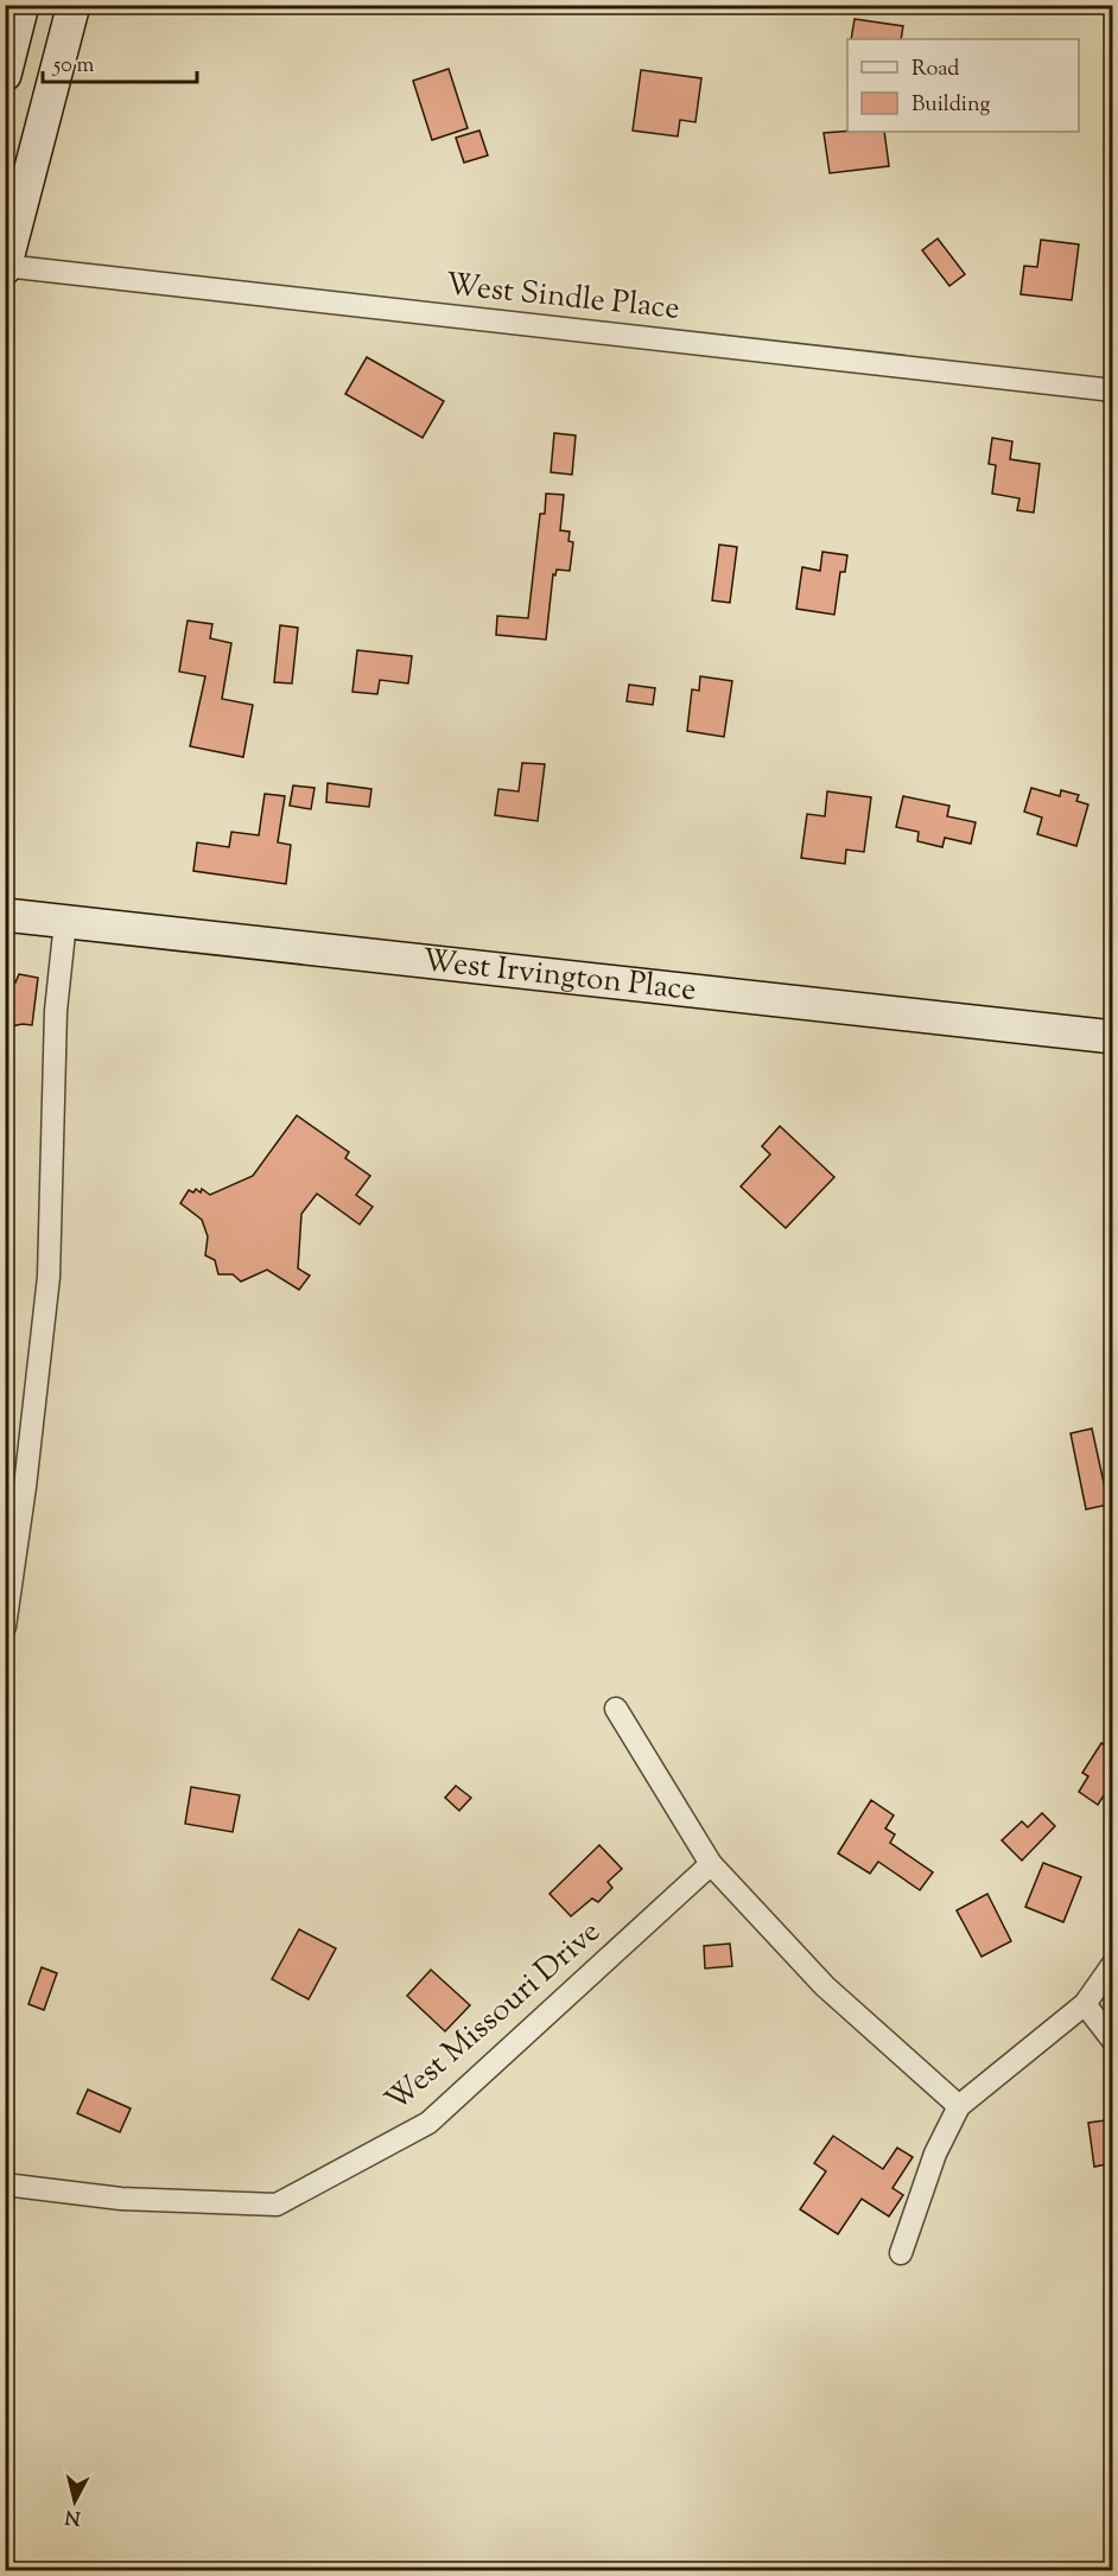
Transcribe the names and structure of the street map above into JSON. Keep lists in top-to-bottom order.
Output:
{
  "streets": {
    "street": ["West Sindle Place", "West Irvington Place", "West Missouri Drive"]
  },
  "legend": ["Road", "Building"],
  "scale_bar": "50 m",
  "north": "bottom"
}
